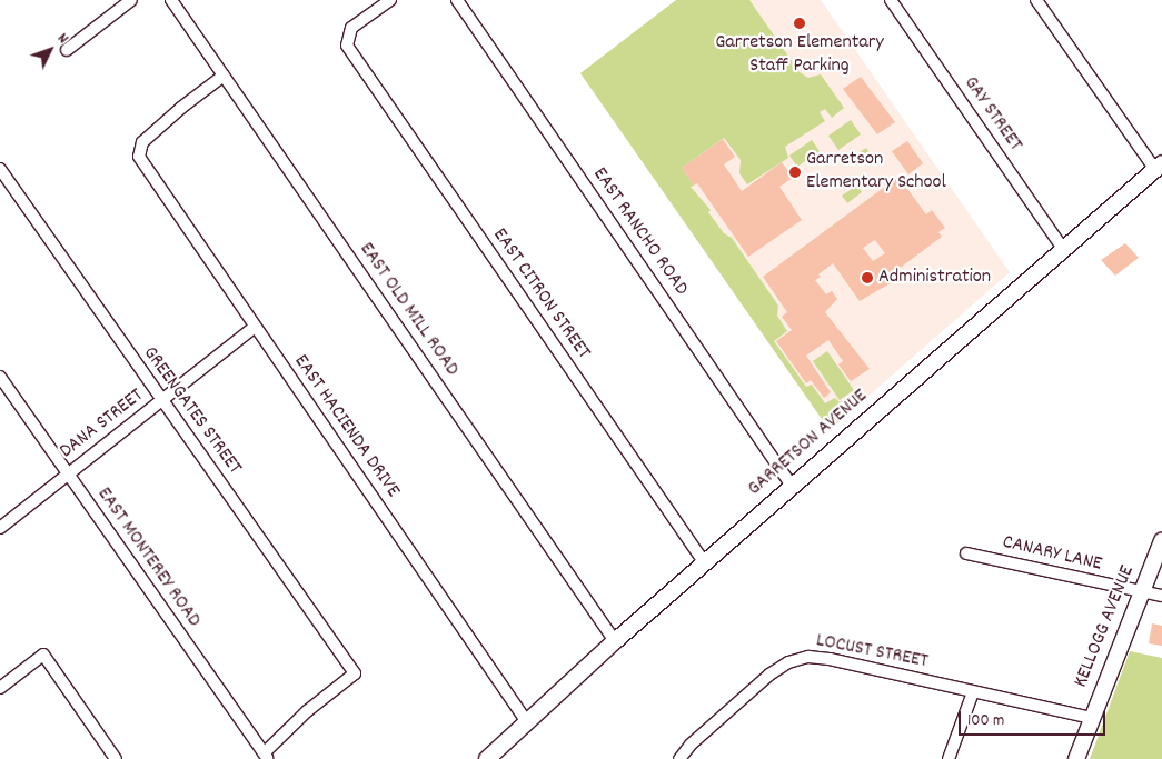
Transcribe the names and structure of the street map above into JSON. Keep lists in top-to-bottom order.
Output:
{
  "streets": {
    "street": [
      "GAY STREET",
      "EAST RANCHO ROAD",
      "EAST CITRON STREET",
      "EAST OLD MILL ROAD",
      "GREENGATES STREET",
      "DANA STREET",
      "EAST HACIENDA DRIVE",
      "GARRETSON AVENUE",
      "CANARY LANE",
      "EAST MONTEREY ROAD",
      "KELLOGG AVENUE",
      "LOCUST STREET"
    ]
  },
  "crossings": [
    ["GAY STREET", "GARRETSON AVENUE"],
    ["EAST RANCHO ROAD", "GARRETSON AVENUE"],
    ["EAST CITRON STREET", "GARRETSON AVENUE"],
    ["EAST OLD MILL ROAD", "EAST HACIENDA DRIVE"],
    ["EAST OLD MILL ROAD", "GARRETSON AVENUE"],
    ["GREENGATES STREET", "DANA STREET"],
    ["GREENGATES STREET", "EAST MONTEREY ROAD"],
    ["DANA STREET", "EAST HACIENDA DRIVE"],
    ["DANA STREET", "EAST MONTEREY ROAD"],
    ["EAST HACIENDA DRIVE", "GARRETSON AVENUE"],
    ["CANARY LANE", "KELLOGG AVENUE"],
    ["KELLOGG AVENUE", "LOCUST STREET"]
  ],
  "places": ["Garretson Elementary Staff Parking", "Garretson Elementary School", "Administration"],
  "scale_bar": "100 m",
  "north": "top right"
}
